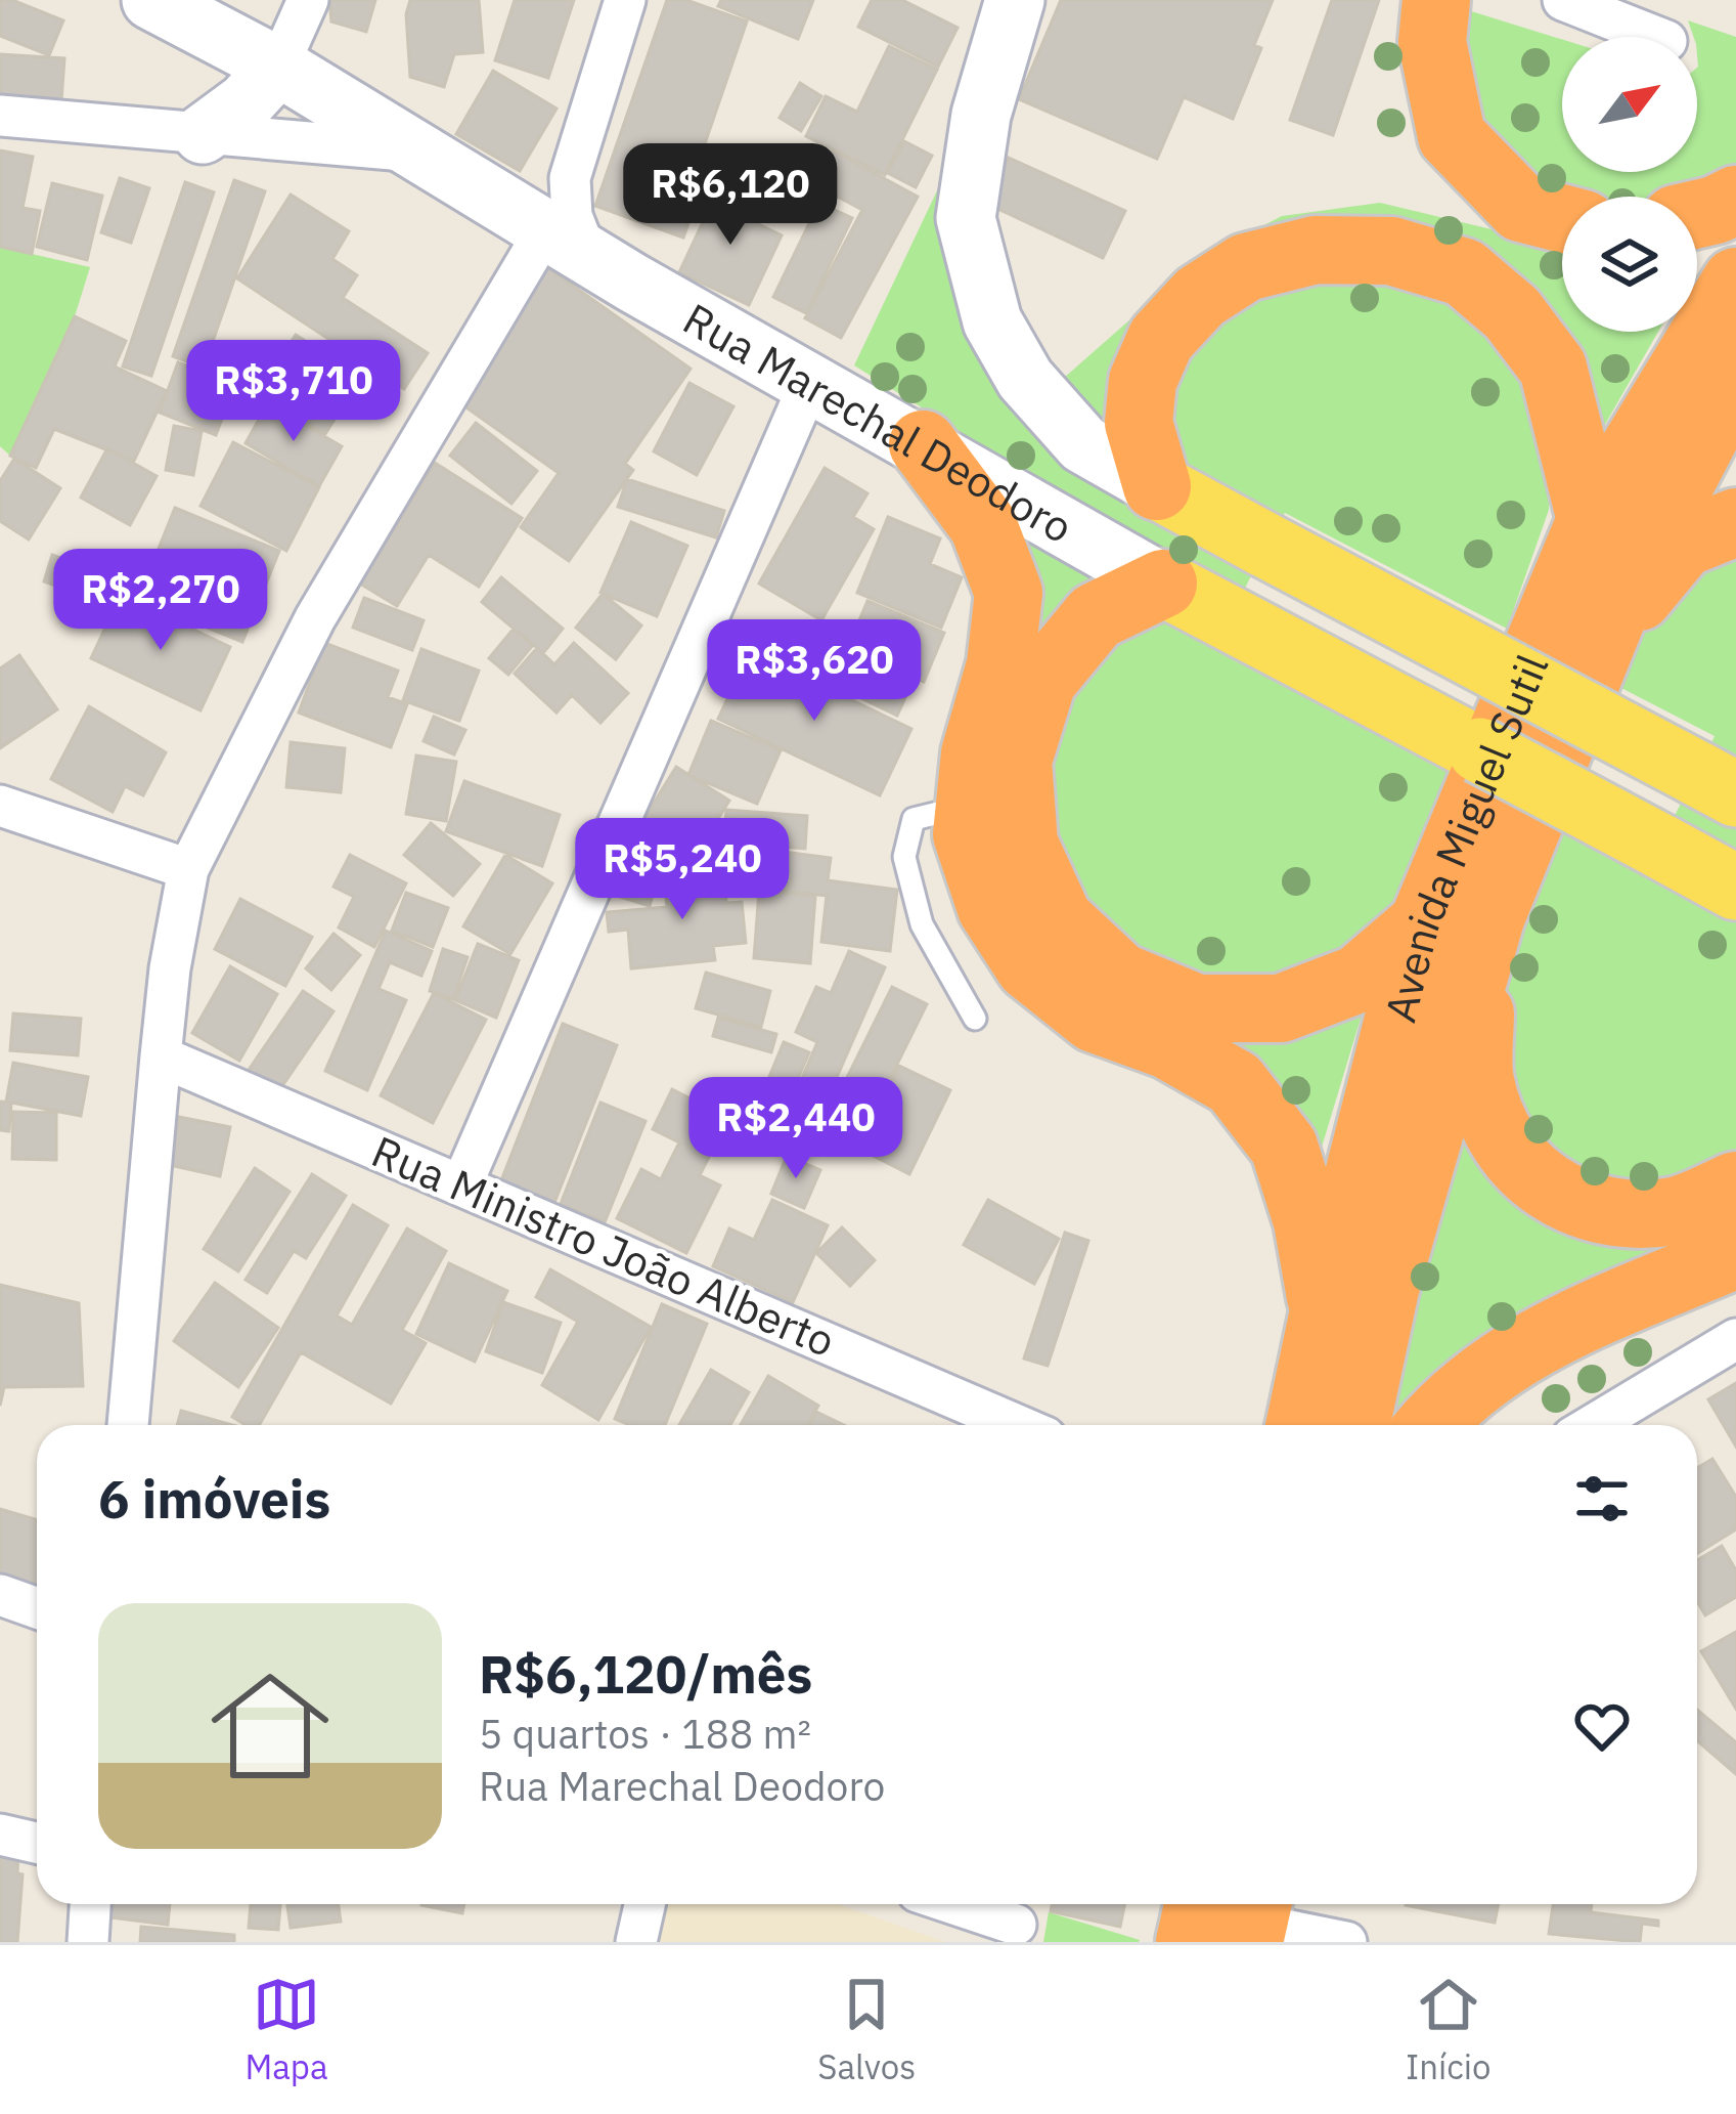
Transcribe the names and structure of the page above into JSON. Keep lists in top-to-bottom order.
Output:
{
  "streets": {
    "highway": ["Avenida Miguel Sutil"],
    "main road": ["Rua Marechal Deodoro"],
    "street": ["Rua Ministro João Alberto"]
  },
  "north": "top right",
  "page": {
    "price": [
      "R$6,120",
      "R$3,710",
      "R$2,270",
      "R$3,620",
      "R$5,240",
      "R$2,440"
    ],
    "heading": "6 imóveis",
    "list": [
      {
        "name": "R$6,120/mês",
        "note": "5 quartos · 188 m² · Rua Marechal Deodoro"
      }
    ],
    "tabs": ["Mapa", "Salvos", "Início"]
  }
}
